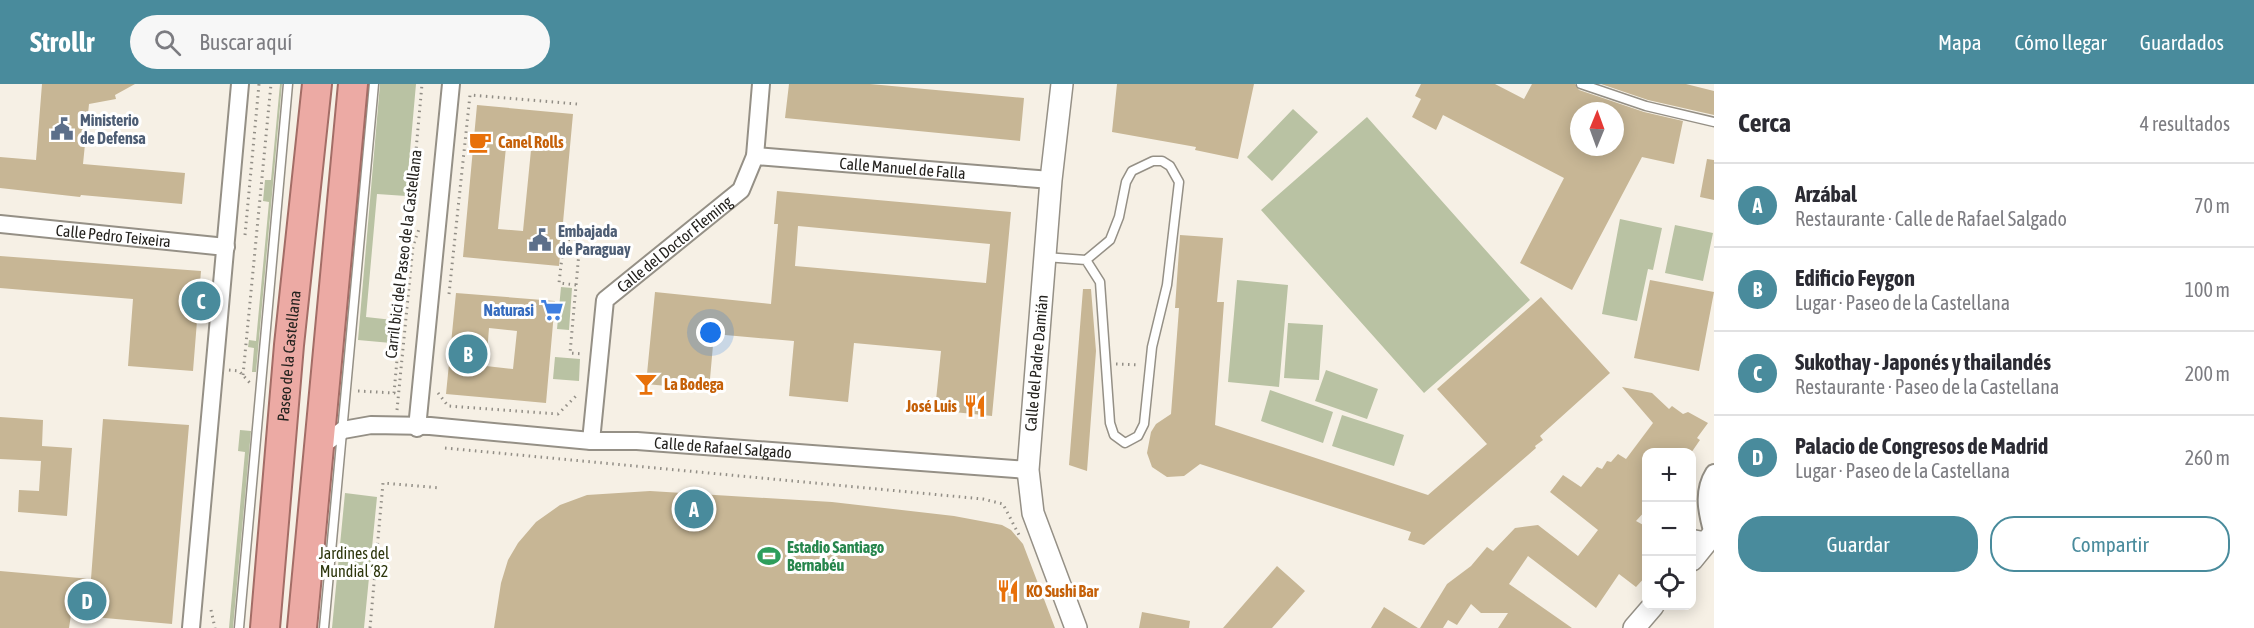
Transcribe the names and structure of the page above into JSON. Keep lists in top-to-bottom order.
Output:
{
  "streets": {
    "highway": ["Paseo de la Castellana"],
    "street": [
      "Calle Manuel de Falla",
      "Calle Pedro Teixeira",
      "Calle del Doctor Fleming",
      "Calle del Padre Damián",
      "Calle de Rafael Salgado"
    ],
    "path": ["Carril bici del Paseo de la Castellana"]
  },
  "crossings": [
    ["Calle Manuel de Falla", "Calle del Doctor Fleming"],
    ["Calle Manuel de Falla", "Calle del Padre Damián"],
    ["Calle del Doctor Fleming", "Calle de Rafael Salgado"],
    ["Calle del Padre Damián", "Calle de Rafael Salgado"]
  ],
  "parks": ["Jardines del Mundial ´82"],
  "places": {
    "public building": ["Ministerio de Defensa", "Embajada de Paraguay"],
    "cafe": ["Canel Rolls"],
    "supermarket": ["Naturasi"],
    "bar": ["La Bodega"],
    "restaurant": ["José Luis", "KO Sushi Bar"],
    "sports": ["Estadio Santiago Bernabéu"]
  },
  "north": "top",
  "page": {
    "header": "Strollr",
    "search": "Buscar aquí",
    "nav": ["Mapa", "Cómo llegar", "Guardados"],
    "heading": ["Cerca", "4 resultados"],
    "list": [
      {
        "mark": "A",
        "name": "Arzábal",
        "note": "Restaurante · Calle de Rafael Salgado",
        "value": "70 m"
      },
      {
        "mark": "B",
        "name": "Edificio Feygon",
        "note": "Lugar · Paseo de la Castellana",
        "value": "100 m"
      },
      {
        "mark": "C",
        "name": "Sukothay - Japonés y thailandés",
        "note": "Restaurante · Paseo de la Castellana",
        "value": "200 m"
      },
      {
        "mark": "D",
        "name": "Palacio de Congresos de Madrid",
        "note": "Lugar · Paseo de la Castellana",
        "value": "260 m"
      }
    ],
    "pins": [
      "C",
      "B",
      "A",
      "D"
    ],
    "map_buttons": ["+", "−"],
    "buttons": ["Guardar", "Compartir"]
  }
}
